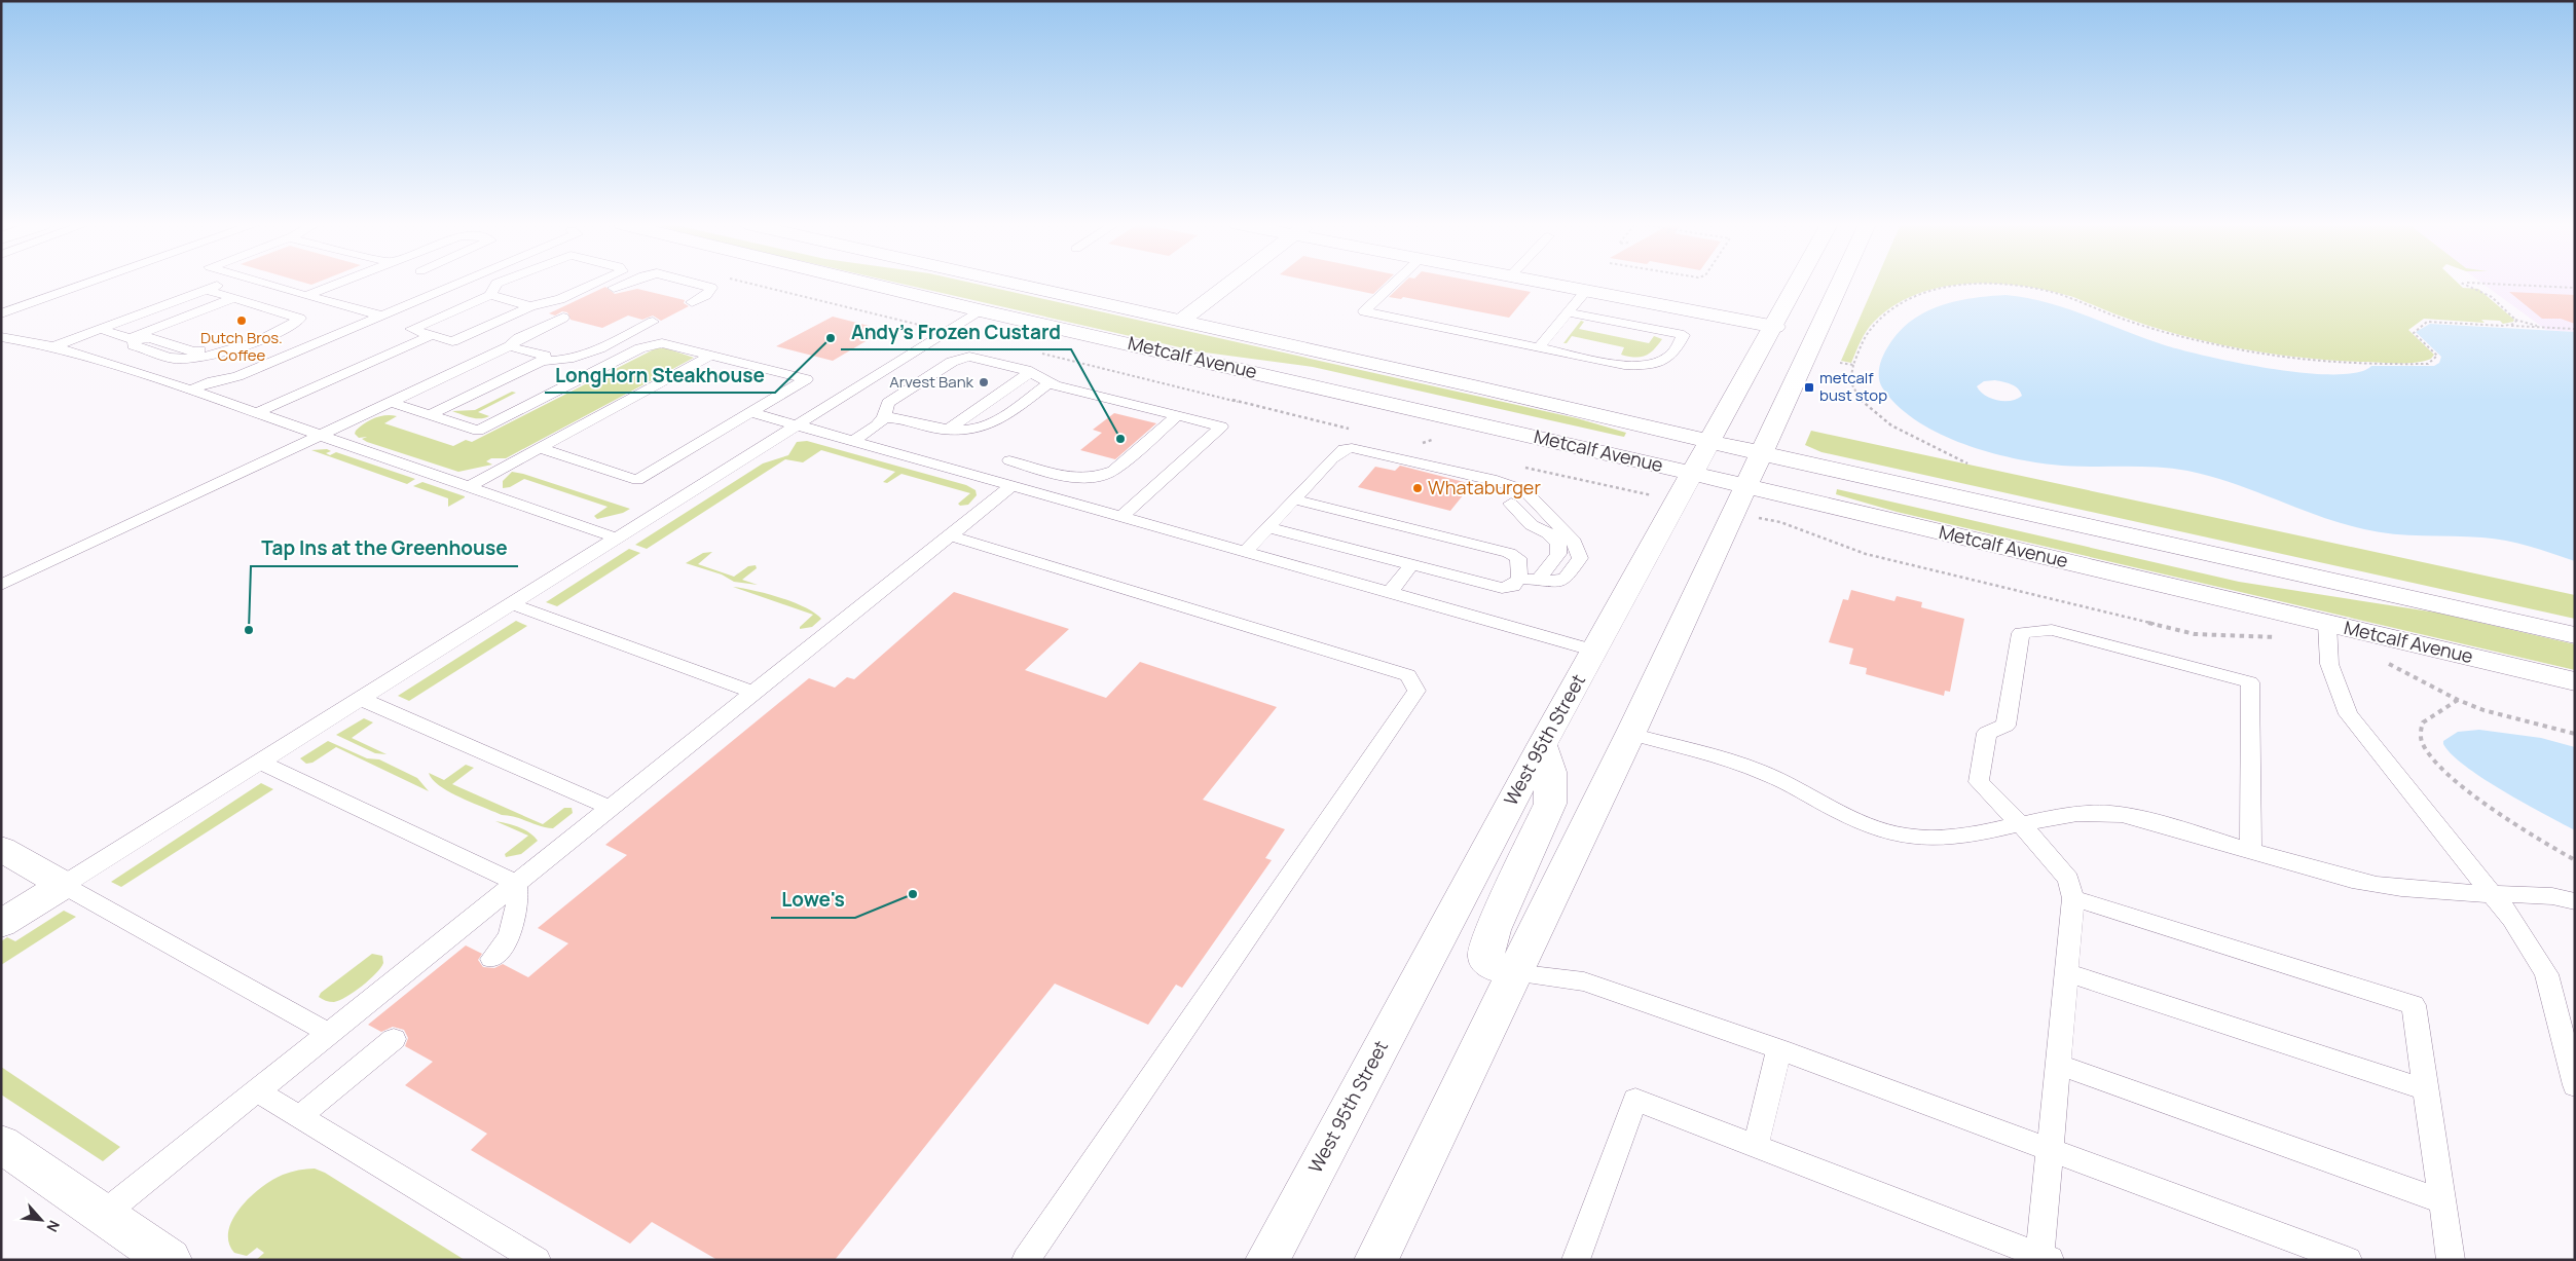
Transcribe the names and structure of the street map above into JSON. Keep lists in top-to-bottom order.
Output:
{
  "streets": {
    "main road": ["Metcalf Avenue", "West 95th Street"]
  },
  "crossings": [
    ["Metcalf Avenue", "West 95th Street"]
  ],
  "places": {
    "other": [
      "Dutch Bros. Coffee",
      "LongHorn Steakhouse",
      "Arvest Bank",
      "Andy's Frozen Custard",
      "Whataburger",
      "Tap Ins at the Greenhouse",
      "Lowe's"
    ],
    "transit": ["metcalf bust stop"]
  },
  "north": "bottom right"
}
